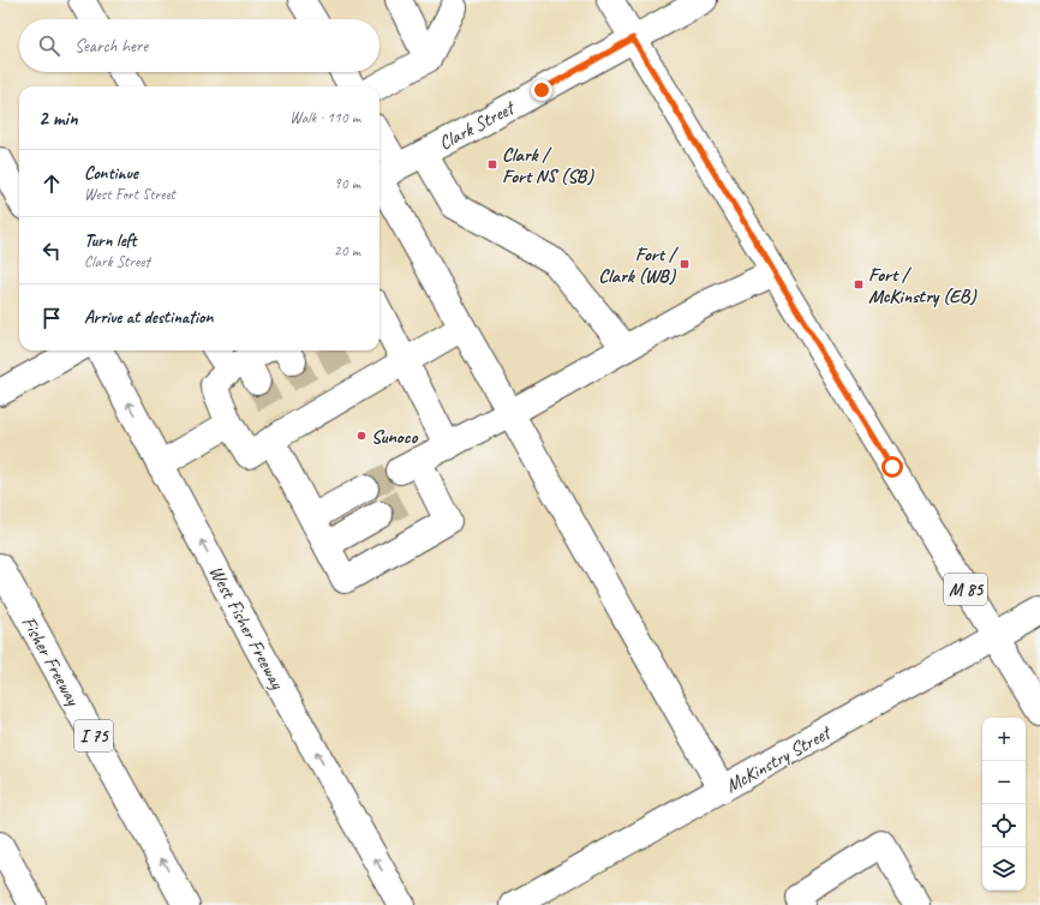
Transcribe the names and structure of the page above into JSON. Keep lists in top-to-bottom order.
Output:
{
  "streets": {
    "main road": [
      "Clark Street",
      "M 85",
      "West Fisher Freeway",
      "Fisher Freeway",
      "I 75",
      "McKinstry Street"
    ]
  },
  "crossings": [
    ["Clark Street", "M 85"],
    ["M 85", "McKinstry Street"]
  ],
  "one_way": ["West Fisher Freeway", "Fisher Freeway"],
  "places": {
    "transit": ["Clark / Fort NS (SB)", "Fort / Clark (WB)", "Fort / McKinstry (EB)"],
    "other": ["Sunoco"]
  },
  "page": {
    "search": "Search here",
    "heading": ["2 min", "Walk · 110 m"],
    "list": [
      ["Continue", "West Fort Street", "90 m"],
      ["Turn left", "Clark Street", "20 m"],
      "Arrive at destination"
    ],
    "map_buttons": ["+", "−"]
  }
}
